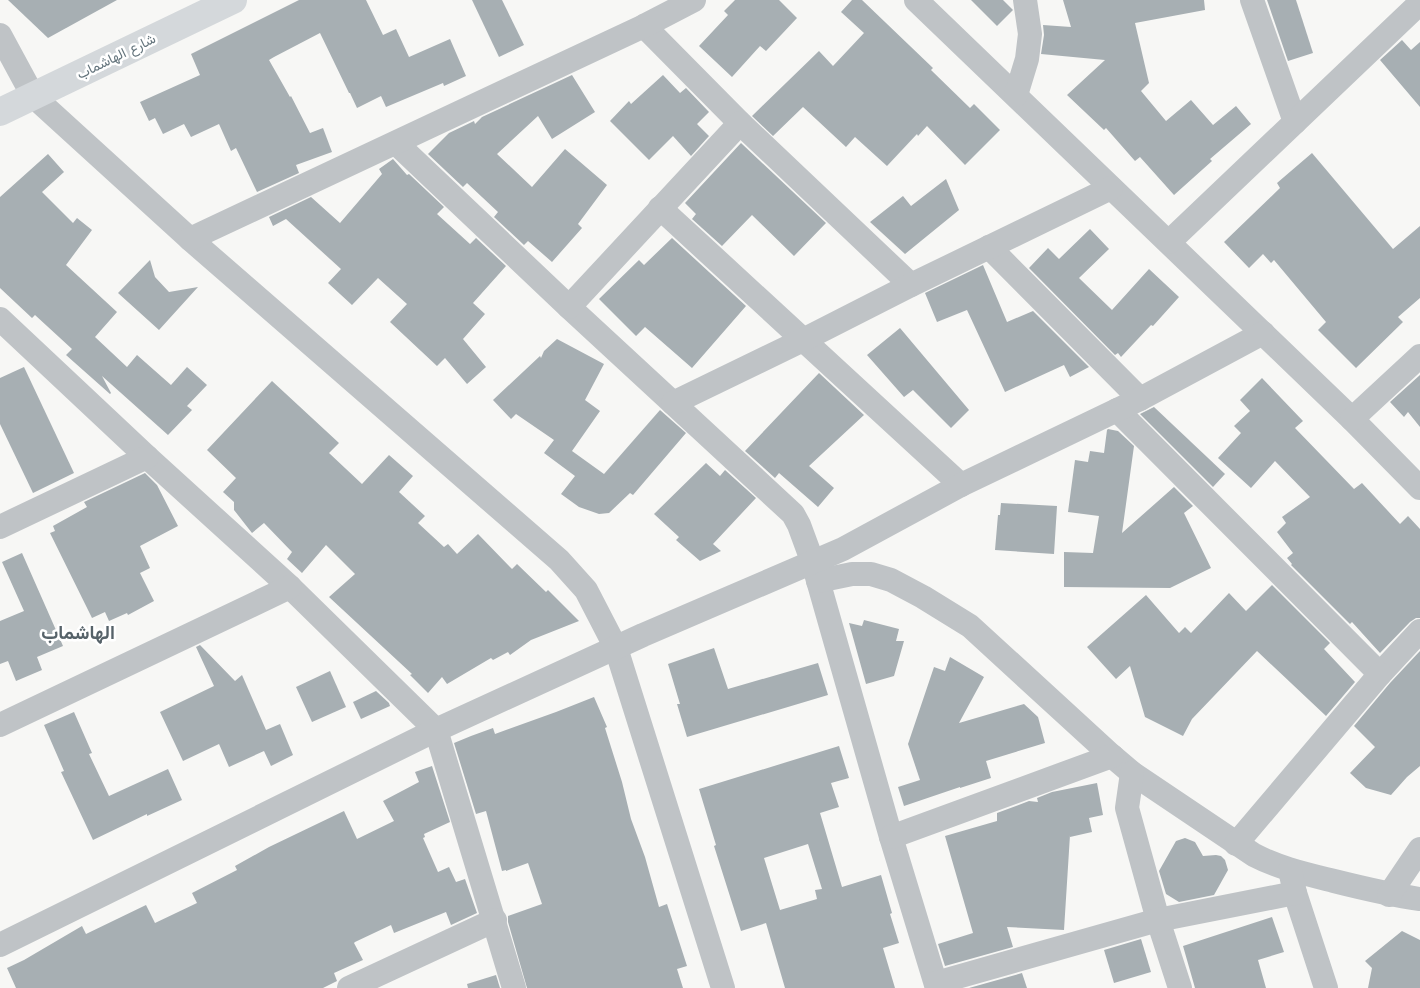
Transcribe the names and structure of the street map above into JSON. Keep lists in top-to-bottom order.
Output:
{
  "streets": {
    "street": ["شارع الهاشماب"]
  },
  "districts": ["الهاشماب"]
}
